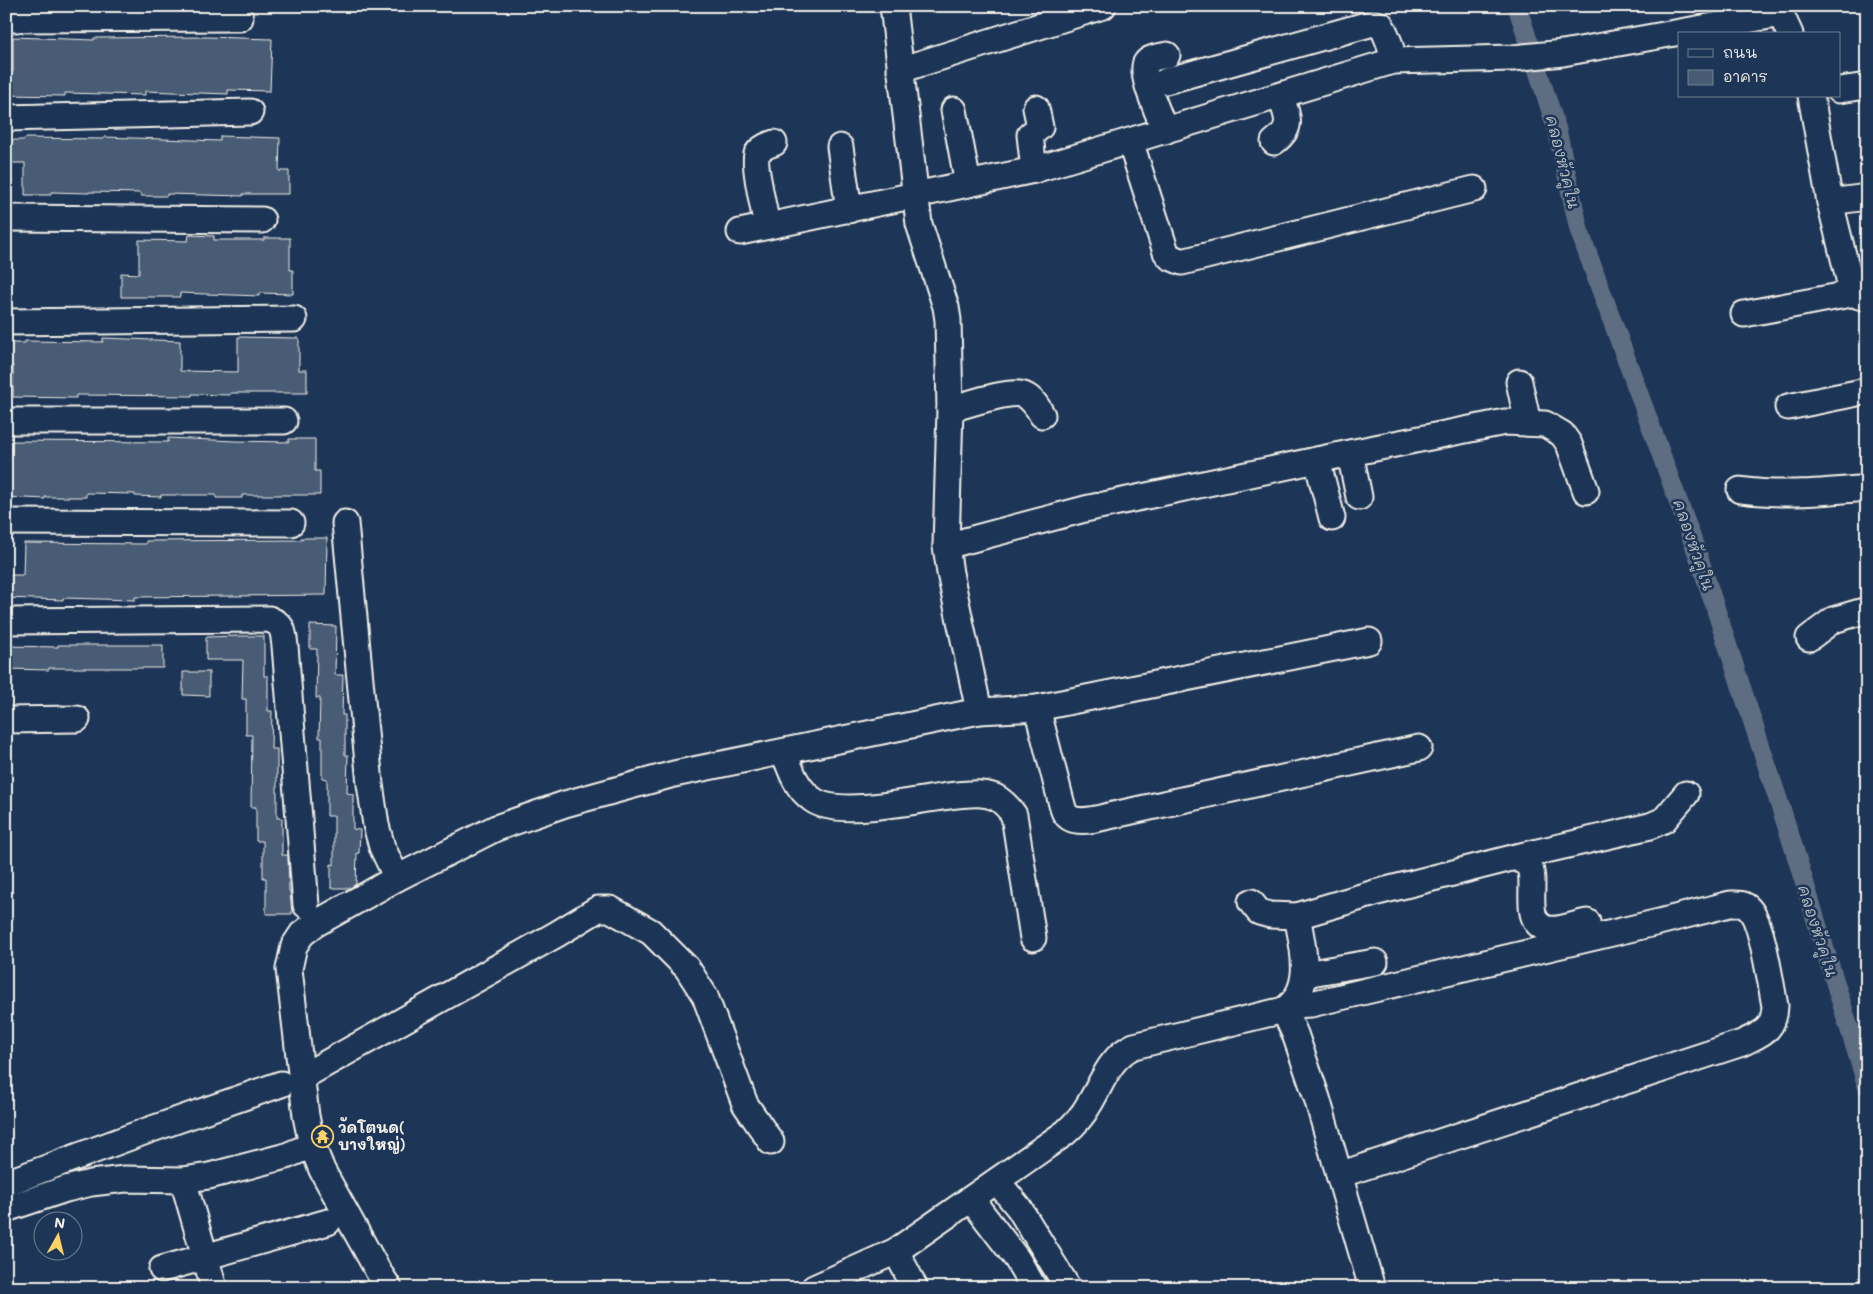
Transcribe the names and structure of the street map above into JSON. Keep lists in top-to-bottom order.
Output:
{
  "water": ["คลองหัวคูใน"],
  "places": {
    "temple": ["วัดโตนด( บางใหญ่)"]
  },
  "legend": ["ถนน", "อาคาร"],
  "north": "top"
}
